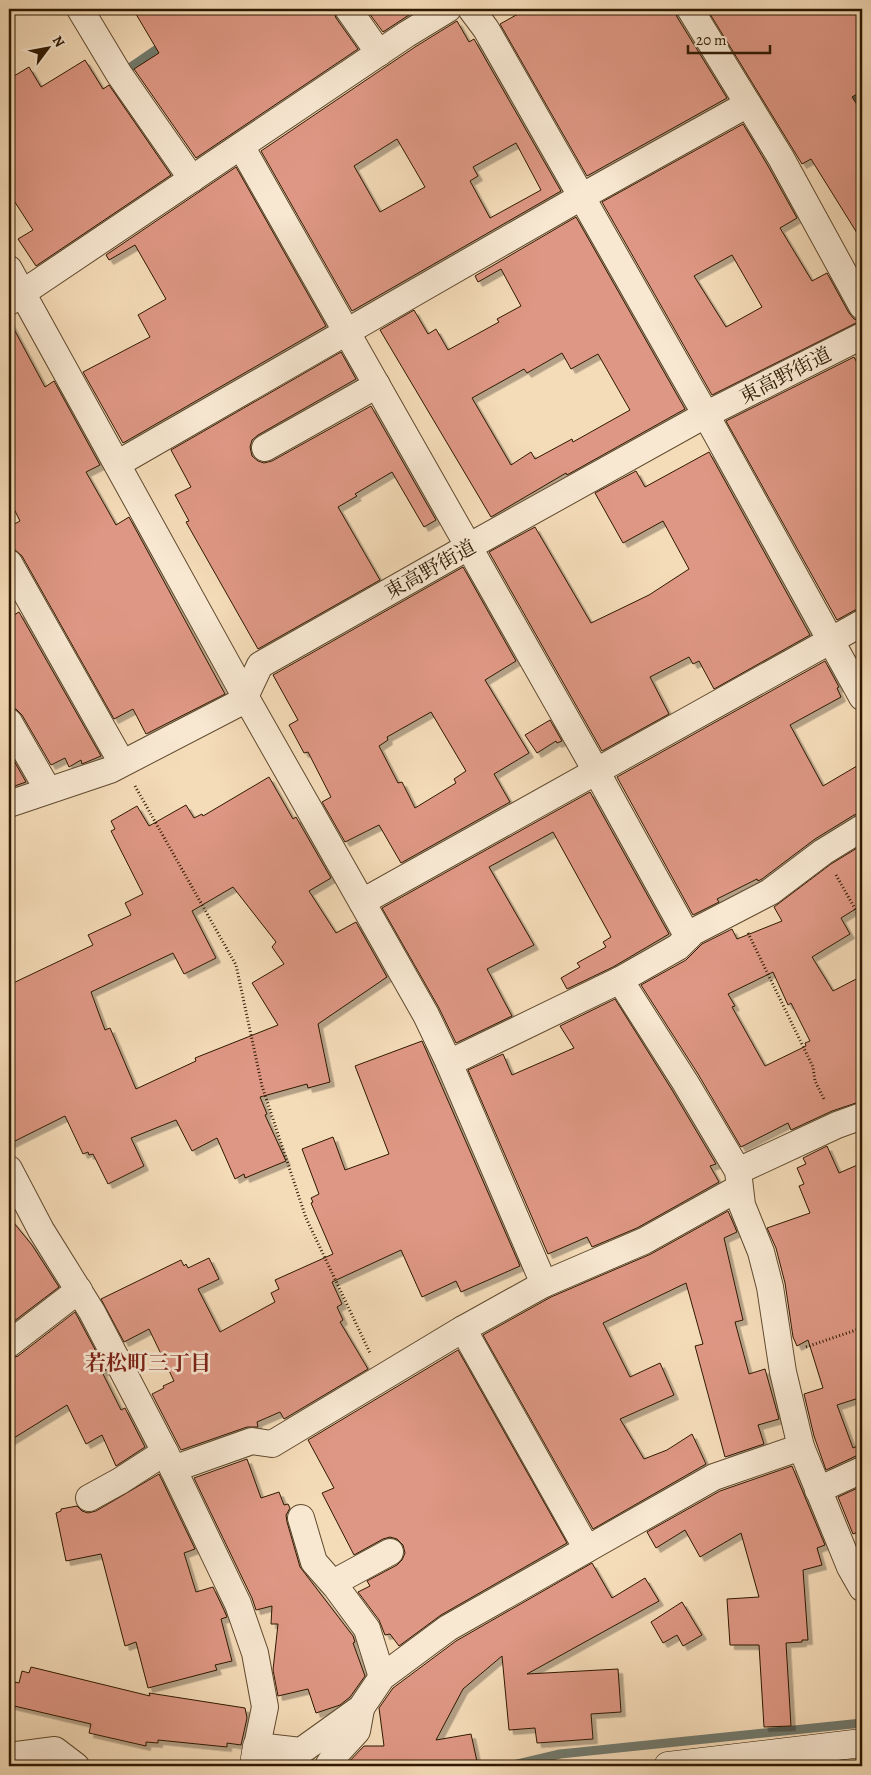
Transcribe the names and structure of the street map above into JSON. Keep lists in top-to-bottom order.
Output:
{
  "streets": {
    "street": ["東高野街道"]
  },
  "districts": ["若松町三丁目"],
  "scale_bar": "20 m",
  "north": "top right"
}
